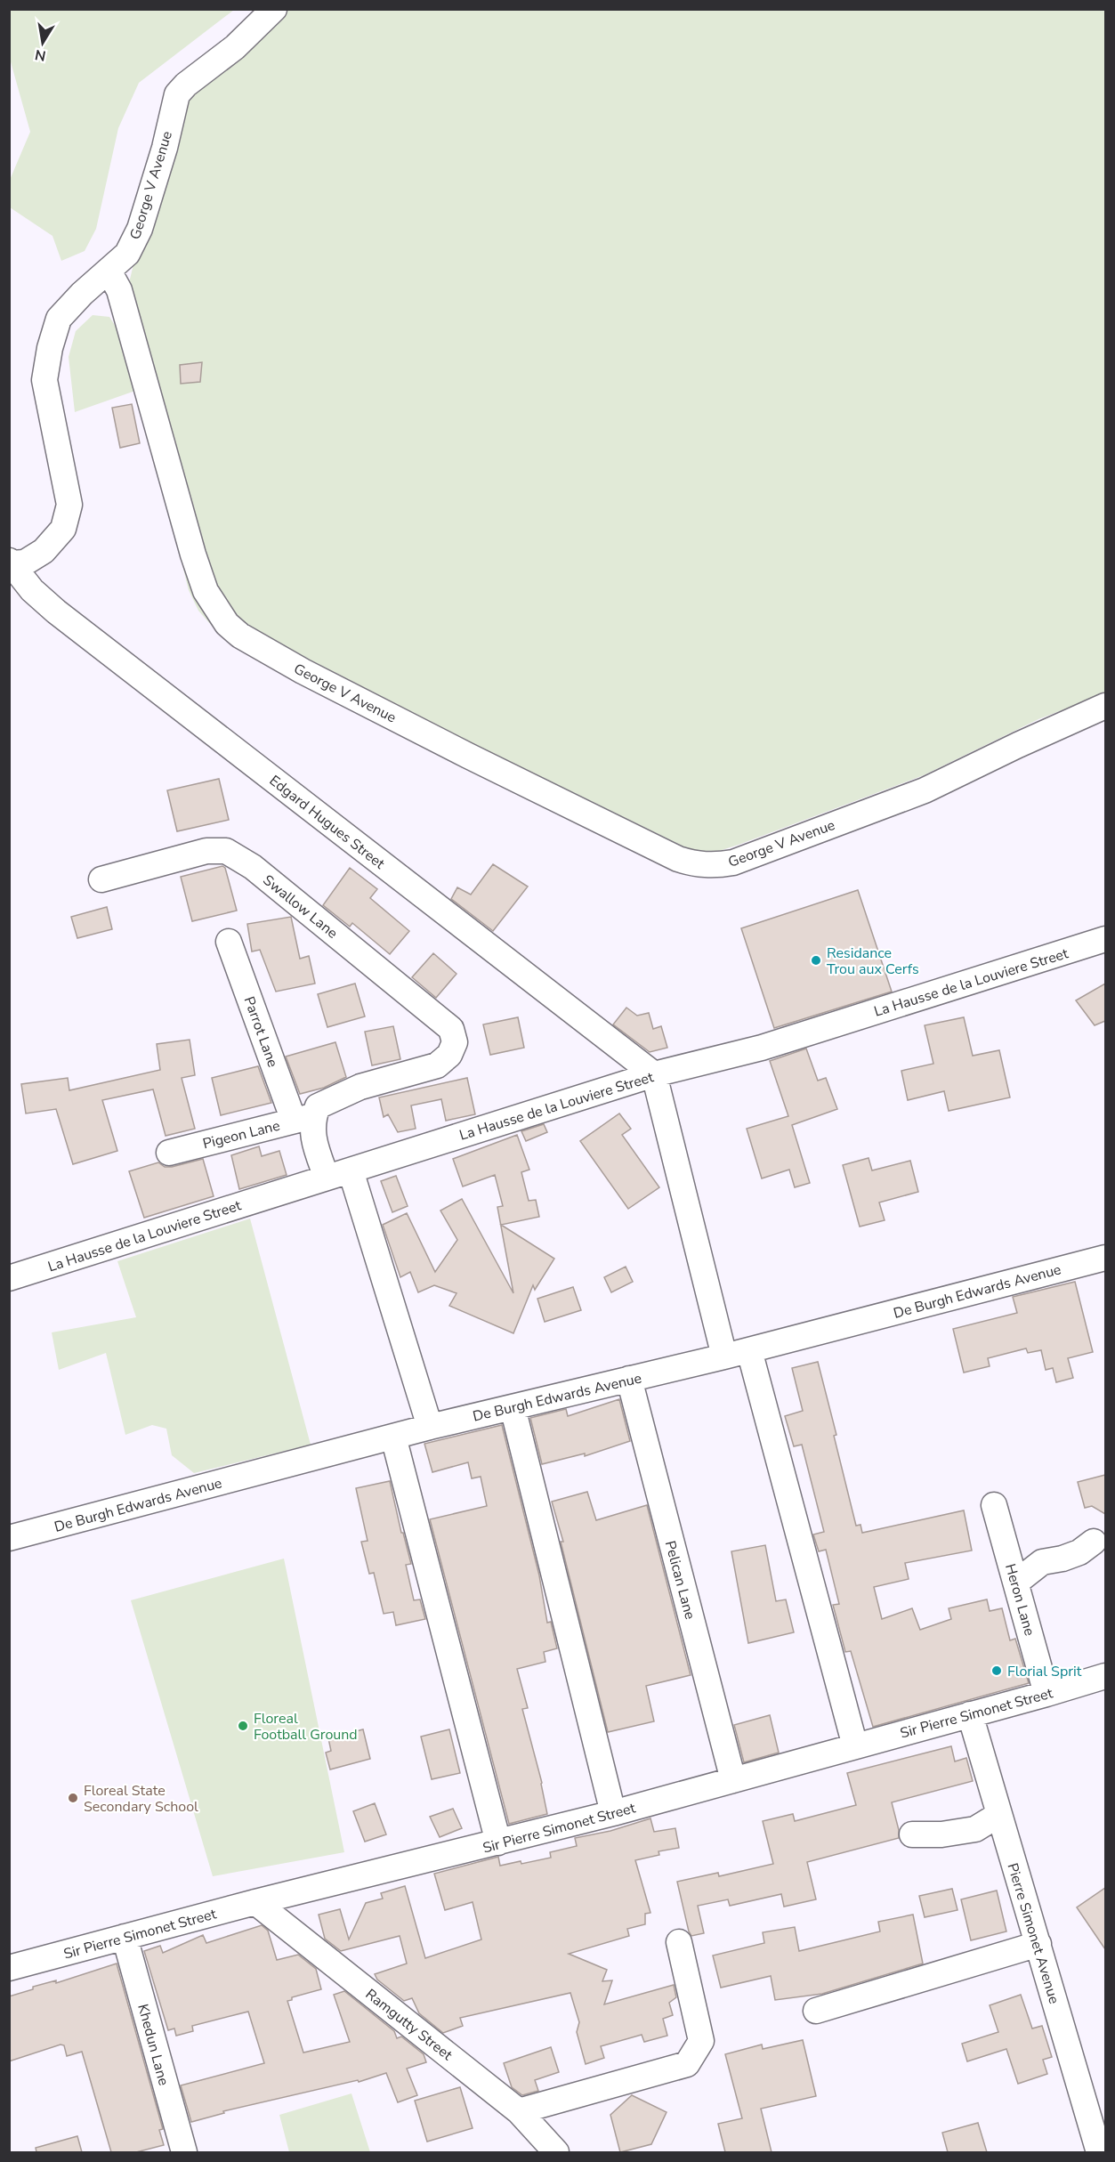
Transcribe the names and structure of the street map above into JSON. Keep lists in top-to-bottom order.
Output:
{
  "streets": {
    "street": [
      "George V Avenue",
      "Edgard Hugues Street",
      "Swallow Lane",
      "La Hausse de la Louviere Street",
      "Parrot Lane",
      "Pigeon Lane",
      "De Burgh Edwards Avenue",
      "Pelican Lane",
      "Heron Lane",
      "Sir Pierre Simonet Street",
      "Pierre Simonet Avenue",
      "Ramgutty Street",
      "Khedun Lane"
    ]
  },
  "crossings": [
    ["Edgard Hugues Street", "La Hausse de la Louviere Street"],
    ["Swallow Lane", "Pigeon Lane"],
    ["La Hausse de la Louviere Street", "Parrot Lane"],
    ["Parrot Lane", "Pigeon Lane"],
    ["Parrot Lane", "De Burgh Edwards Avenue"],
    ["De Burgh Edwards Avenue", "Pelican Lane"],
    ["Pelican Lane", "Sir Pierre Simonet Street"],
    ["Heron Lane", "Sir Pierre Simonet Street"],
    ["Sir Pierre Simonet Street", "Pierre Simonet Avenue"],
    ["Sir Pierre Simonet Street", "Ramgutty Street"],
    ["Sir Pierre Simonet Street", "Khedun Lane"]
  ],
  "places": [
    "Residance Trou aux Cerfs",
    "Florial Sprit",
    "Floreal Football Ground",
    "Floreal State Secondary School"
  ],
  "north": "bottom"
}
